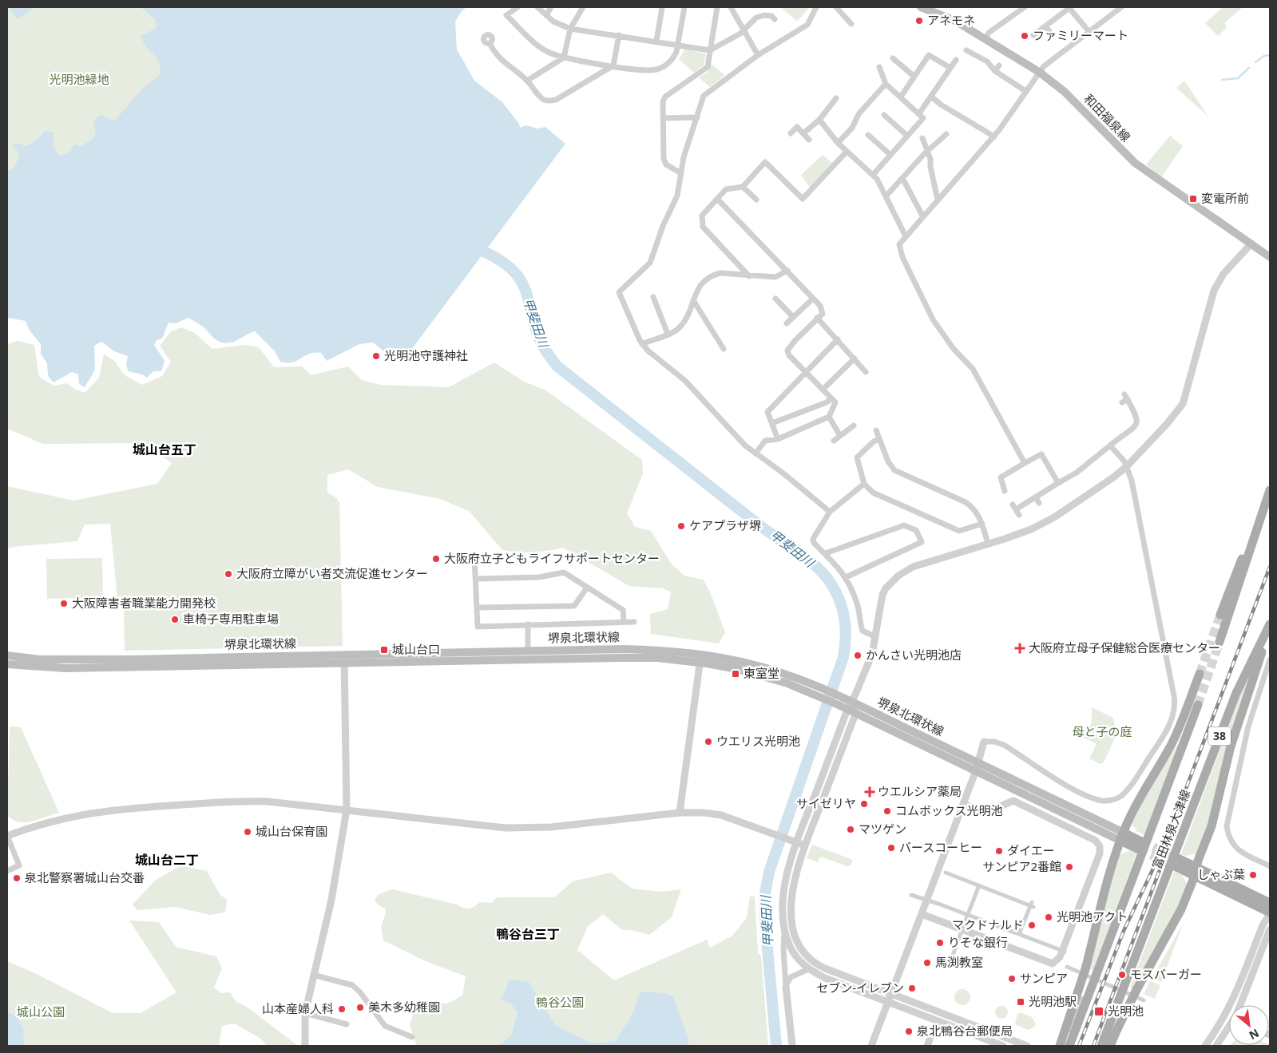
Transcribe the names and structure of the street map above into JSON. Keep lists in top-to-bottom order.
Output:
{
  "streets": {
    "main road": [
      "和田福泉線",
      "堺泉北環状線",
      "38",
      "富田林泉大津線"
    ]
  },
  "crossings": [
    ["堺泉北環状線", "富田林泉大津線"]
  ],
  "districts": ["城山台五丁", "城山台二丁", "鴨谷台三丁"],
  "water": ["甲斐田川"],
  "parks": [
    "光明池緑地",
    "母と子の庭",
    "鴨谷公園",
    "城山公園"
  ],
  "places": {
    "other": [
      "アネモネ",
      "ファミリーマート",
      "光明池守護神社",
      "ケアプラザ堺",
      "大阪府立子どもライフサポートセンター",
      "大阪府立障がい者交流促進センター",
      "大阪障害者職業能力開発校",
      "車椅子専用駐車場",
      "かんさい光明池店",
      "ウエリス光明池",
      "サイゼリヤ",
      "コムボックス光明池",
      "マツゲン",
      "城山台保育園",
      "バースコーヒー",
      "ダイエー",
      "サンピア2番館",
      "しゃぶ葉",
      "泉北警察署城山台交番",
      "光明池アクト",
      "マクドナルド",
      "りそな銀行",
      "馬渕教室",
      "モスバーガー",
      "サンピア",
      "セブン-イレブン",
      "美木多幼稚園",
      "山本産婦人科",
      "泉北鴨谷台郵便局"
    ],
    "transit": [
      "変電所前",
      "城山台口",
      "東室堂",
      "光明池駅",
      "光明池"
    ],
    "health": ["大阪府立母子保健総合医療センター", "ウエルシア薬局"]
  },
  "north": "bottom right"
}
